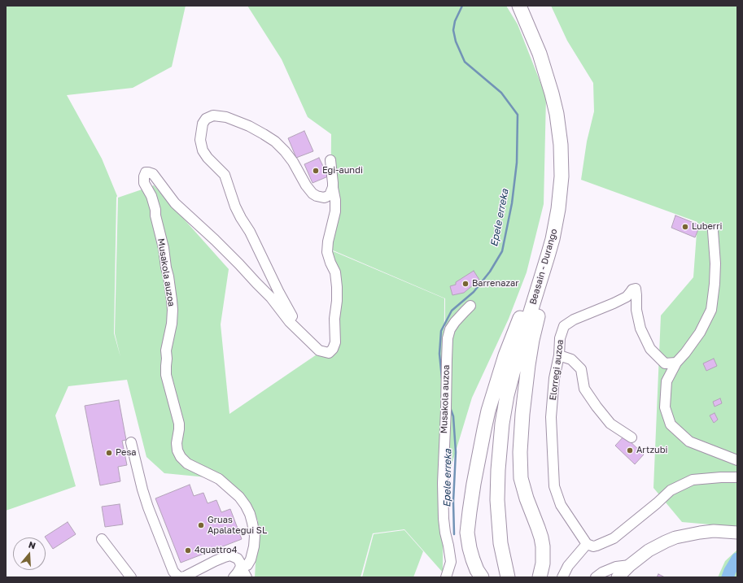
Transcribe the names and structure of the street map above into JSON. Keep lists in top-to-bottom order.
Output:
{
  "streets": {
    "highway": ["Beasain - Durango"],
    "street": ["Musakola auzoa", "Elorregi auzoa"]
  },
  "water": ["Epele erreka"],
  "places": [
    "Egi-aundi",
    "Luberri",
    "Barrenazar",
    "Artzubi",
    "Pesa",
    "Gruas Apalategui SL",
    "4quattro4"
  ],
  "north": "top"
}
